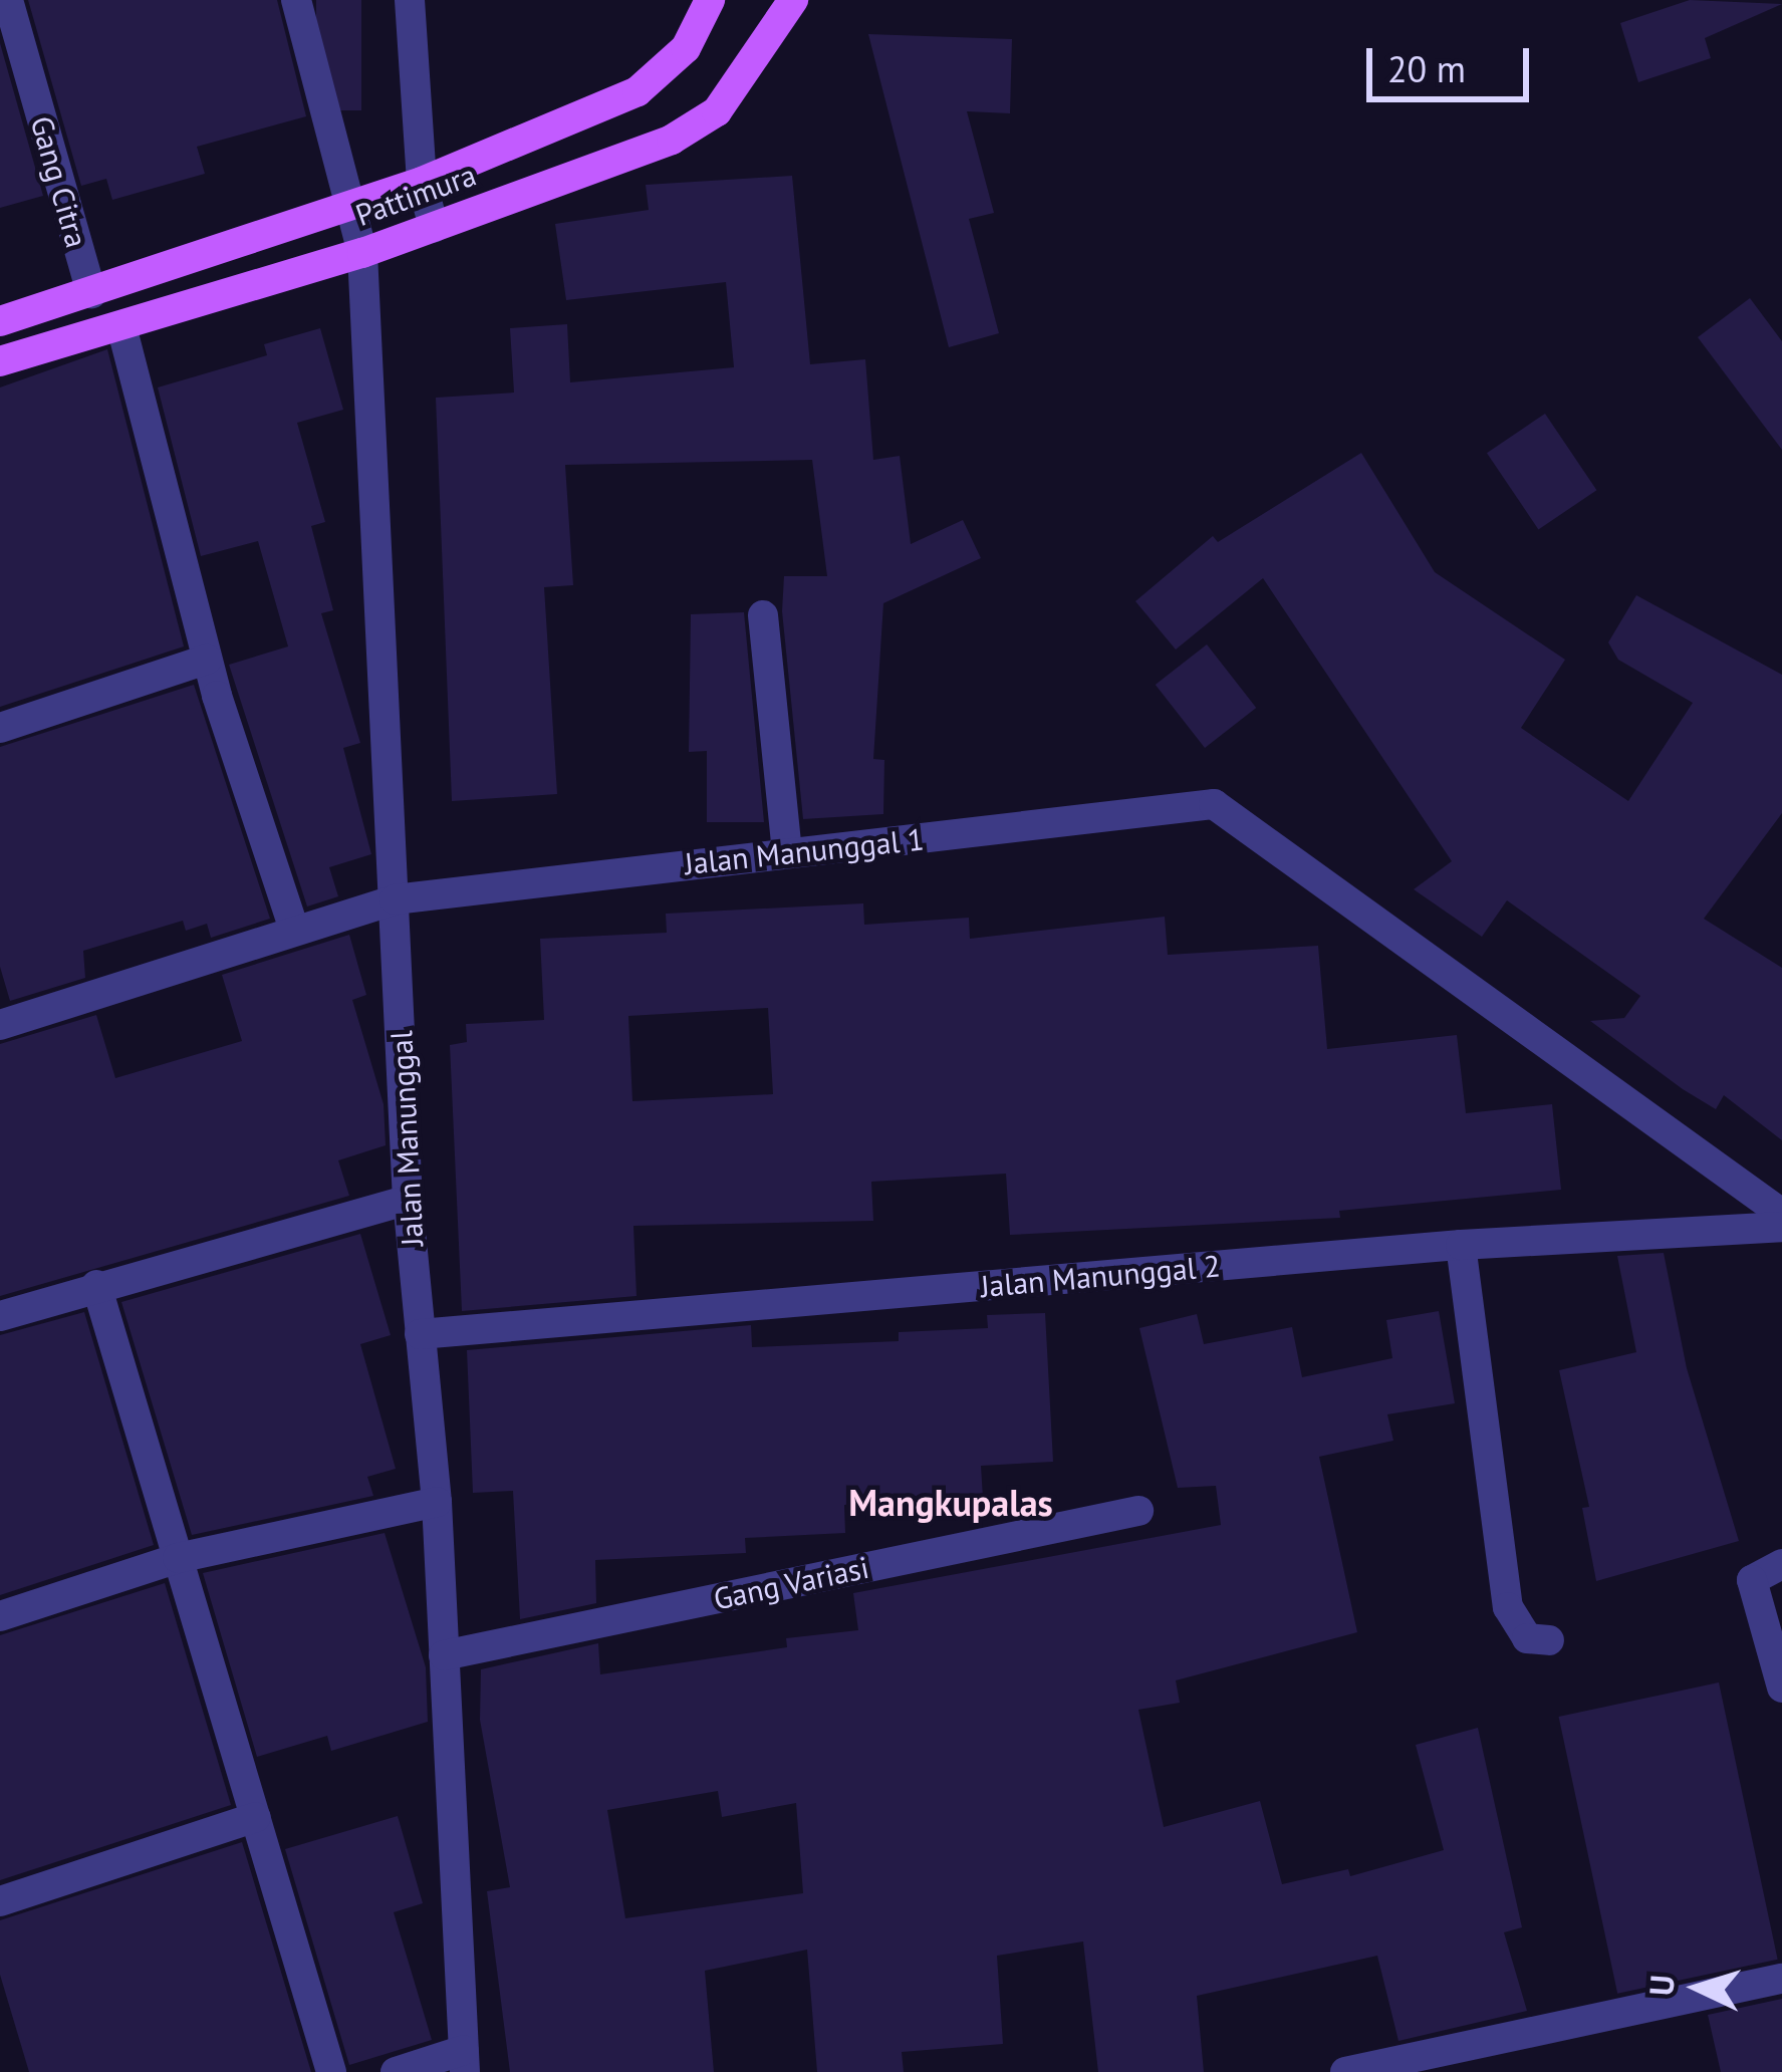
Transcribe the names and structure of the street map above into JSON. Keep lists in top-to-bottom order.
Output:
{
  "streets": {
    "main road": ["Pattimura"],
    "street": [
      "Gang Citra",
      "Jalan Manunggal 1",
      "Jalan Manunggal",
      "Jalan Manunggal 2",
      "Gang Variasi"
    ]
  },
  "crossings": [
    ["Gang Citra", "Pattimura"],
    ["Pattimura", "Jalan Manunggal"],
    ["Jalan Manunggal 1", "Jalan Manunggal"],
    ["Jalan Manunggal", "Jalan Manunggal 2"],
    ["Jalan Manunggal", "Gang Variasi"]
  ],
  "districts": ["Mangkupalas"],
  "scale_bar": "20 m",
  "north": "left"
}
